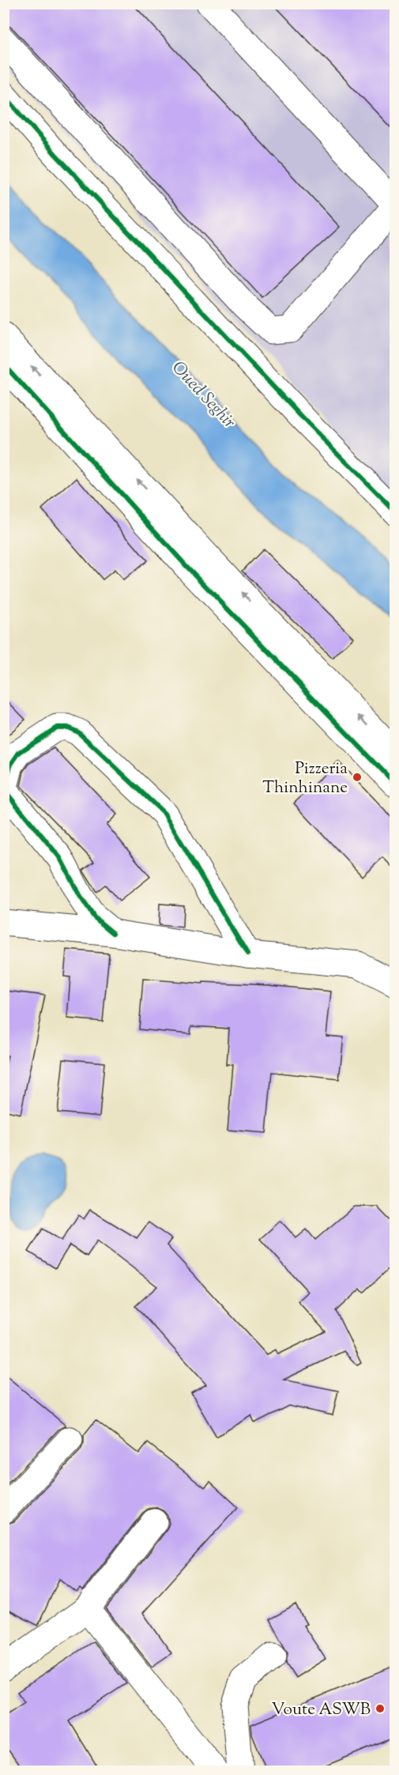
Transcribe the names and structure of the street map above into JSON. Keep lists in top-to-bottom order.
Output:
{
  "water": ["Oued Seghir"],
  "places": ["Pizzeria Thinhinane", "Voute ASWB"]
}
